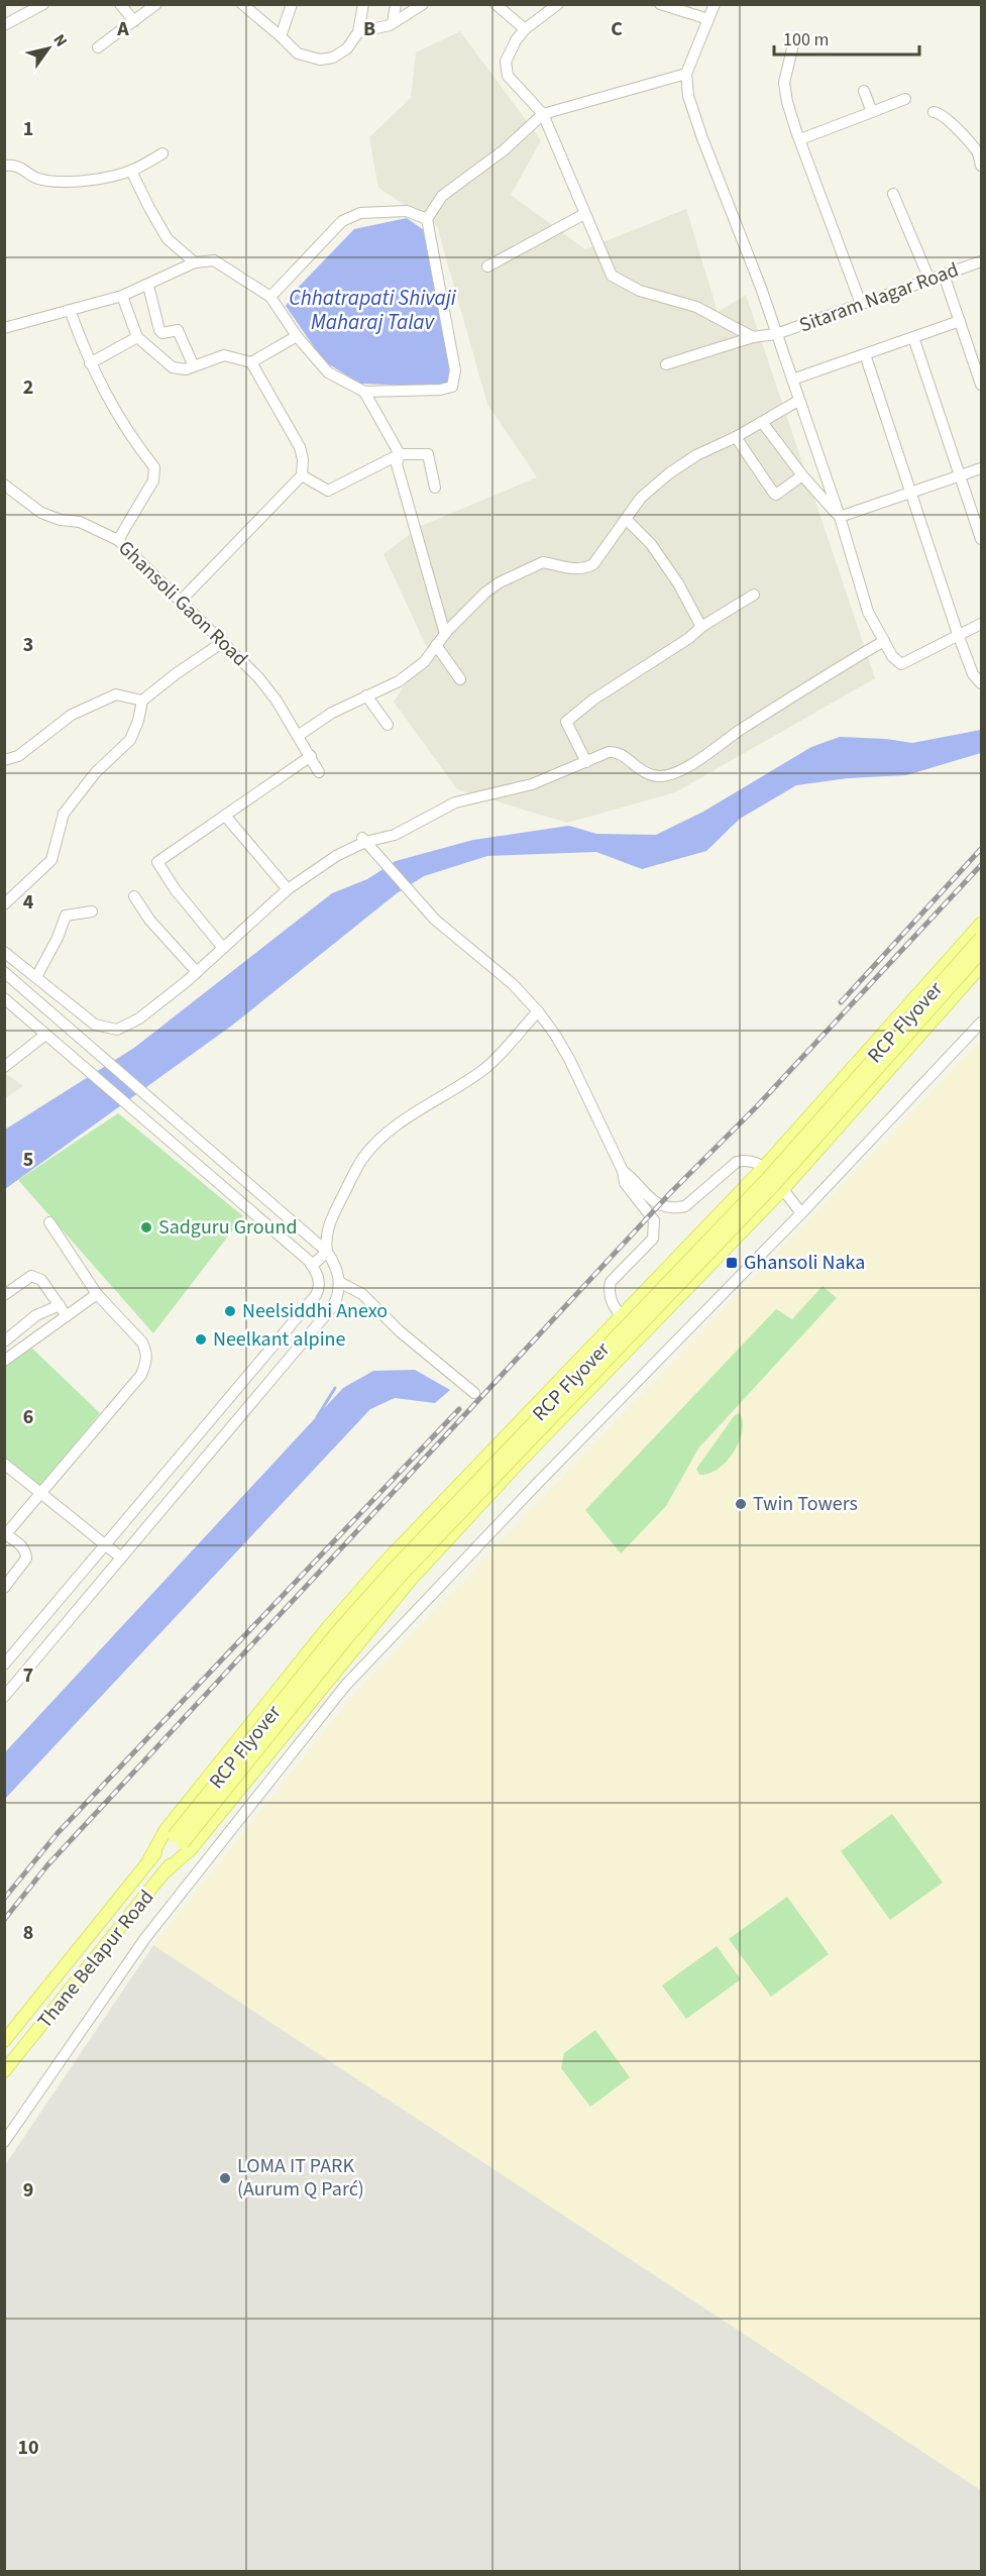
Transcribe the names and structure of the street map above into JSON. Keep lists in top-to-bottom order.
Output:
{
  "streets": {
    "main road": ["RCP Flyover", "Thane Belapur Road"],
    "street": ["Sitaram Nagar Road", "Ghansoli Gaon Road"]
  },
  "crossings": [
    ["RCP Flyover", "Thane Belapur Road"]
  ],
  "water": ["Chhatrapati Shivaji Maharaj Talav"],
  "places": {
    "other": [
      "Sadguru Ground",
      "Neelsiddhi Anexo",
      "Neelkant alpine",
      "Twin Towers",
      "LOMA IT PARK (Aurum Q Parć)"
    ],
    "transit": ["Ghansoli Naka"]
  },
  "scale_bar": "100 m",
  "north": "top right",
  "grid": {
    "columns": ["A", "B", "C"],
    "rows": [
      "1",
      "2",
      "3",
      "4",
      "5",
      "6",
      "7",
      "8",
      "9",
      "10"
    ]
  }
}
